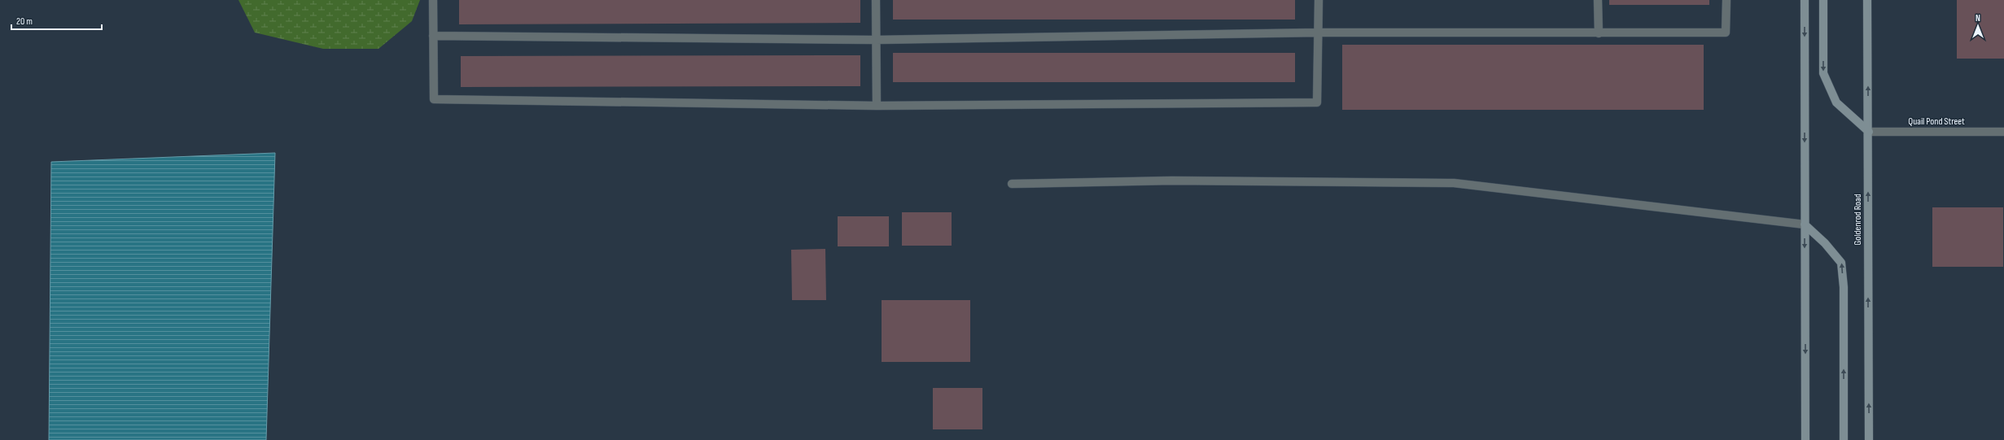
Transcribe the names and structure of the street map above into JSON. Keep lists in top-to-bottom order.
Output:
{
  "streets": {
    "main road": ["Goldenrod Road"],
    "street": ["Quail Pond Street"]
  },
  "crossings": [
    ["Quail Pond Street", "Goldenrod Road"]
  ],
  "scale_bar": "20 m",
  "north": "top"
}
